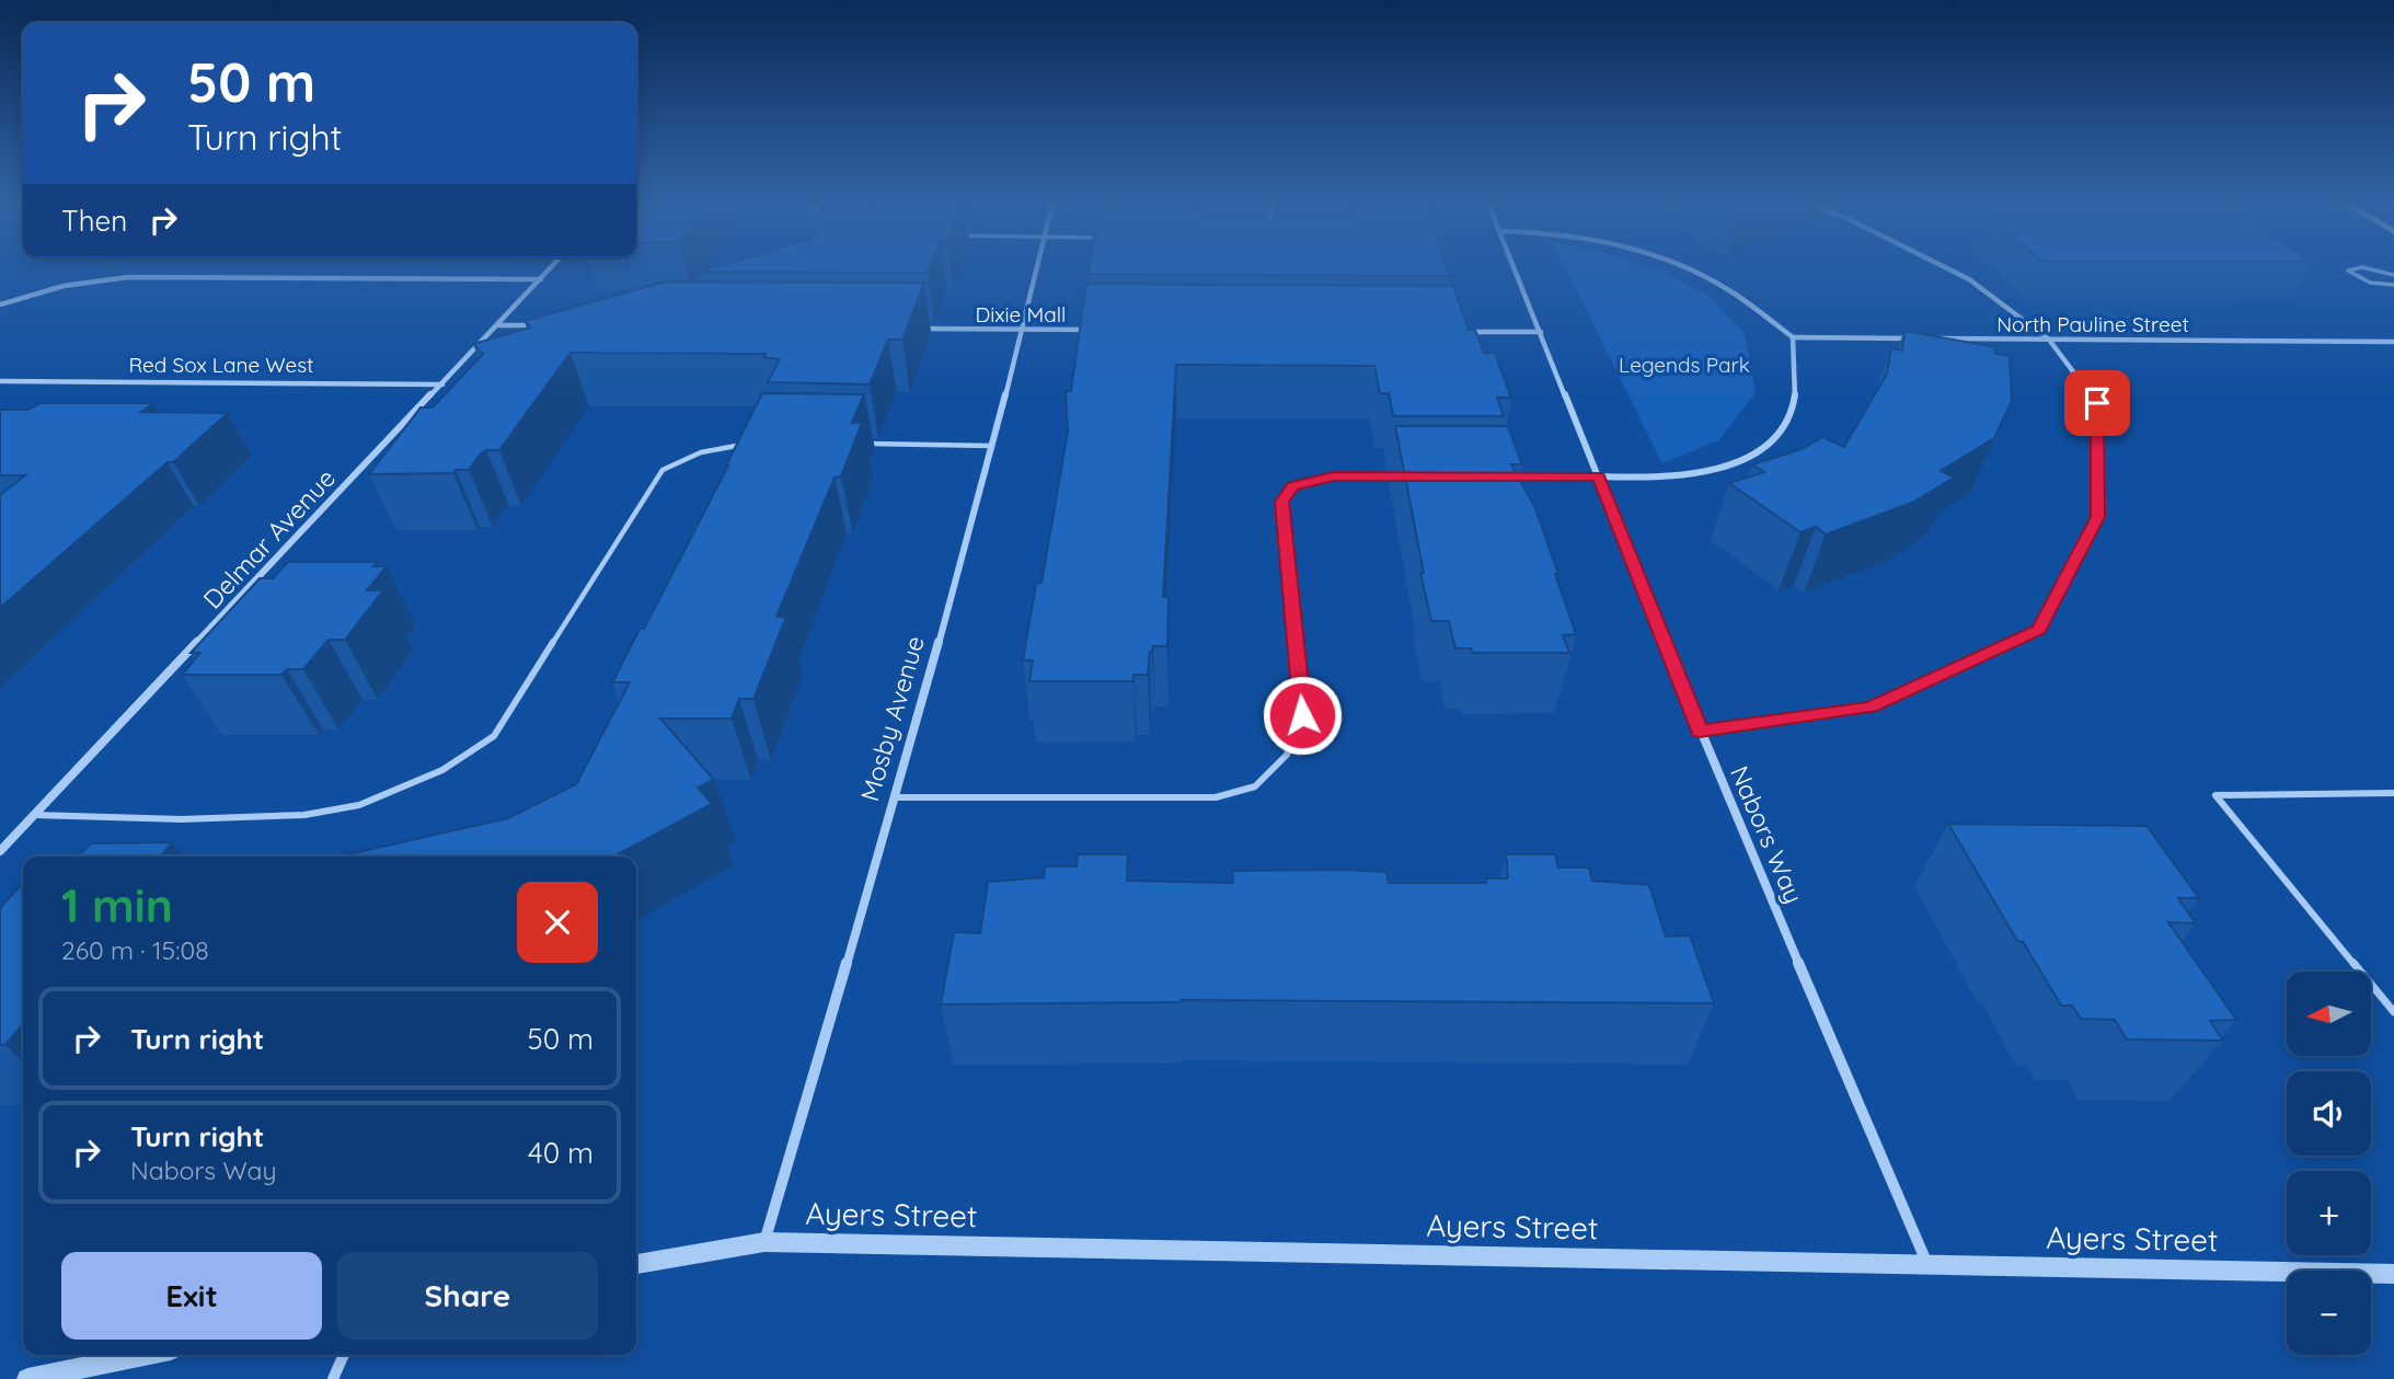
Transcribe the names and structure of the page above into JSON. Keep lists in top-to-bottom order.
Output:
{
  "streets": {
    "street": [
      "Dixie Mall",
      "North Pauline Street",
      "Red Sox Lane West",
      "Delmar Avenue",
      "Mosby Avenue",
      "Nabors Way",
      "Ayers Street"
    ]
  },
  "crossings": [
    ["Dixie Mall", "Mosby Avenue"],
    ["Red Sox Lane West", "Delmar Avenue"],
    ["Mosby Avenue", "Ayers Street"],
    ["Nabors Way", "Ayers Street"]
  ],
  "parks": ["Legends Park"],
  "north": "left",
  "page": {
    "turn": ["50 m", "Turn right"],
    "then": "Then",
    "heading": ["1 min", "260 m · 15:08"],
    "map_buttons": ["+", "−"],
    "list": [
      {
        "name": "Turn right",
        "value": "50 m"
      },
      {
        "name": "Turn right",
        "note": "Nabors Way",
        "value": "40 m"
      }
    ],
    "buttons": ["Exit", "Share"]
  }
}
